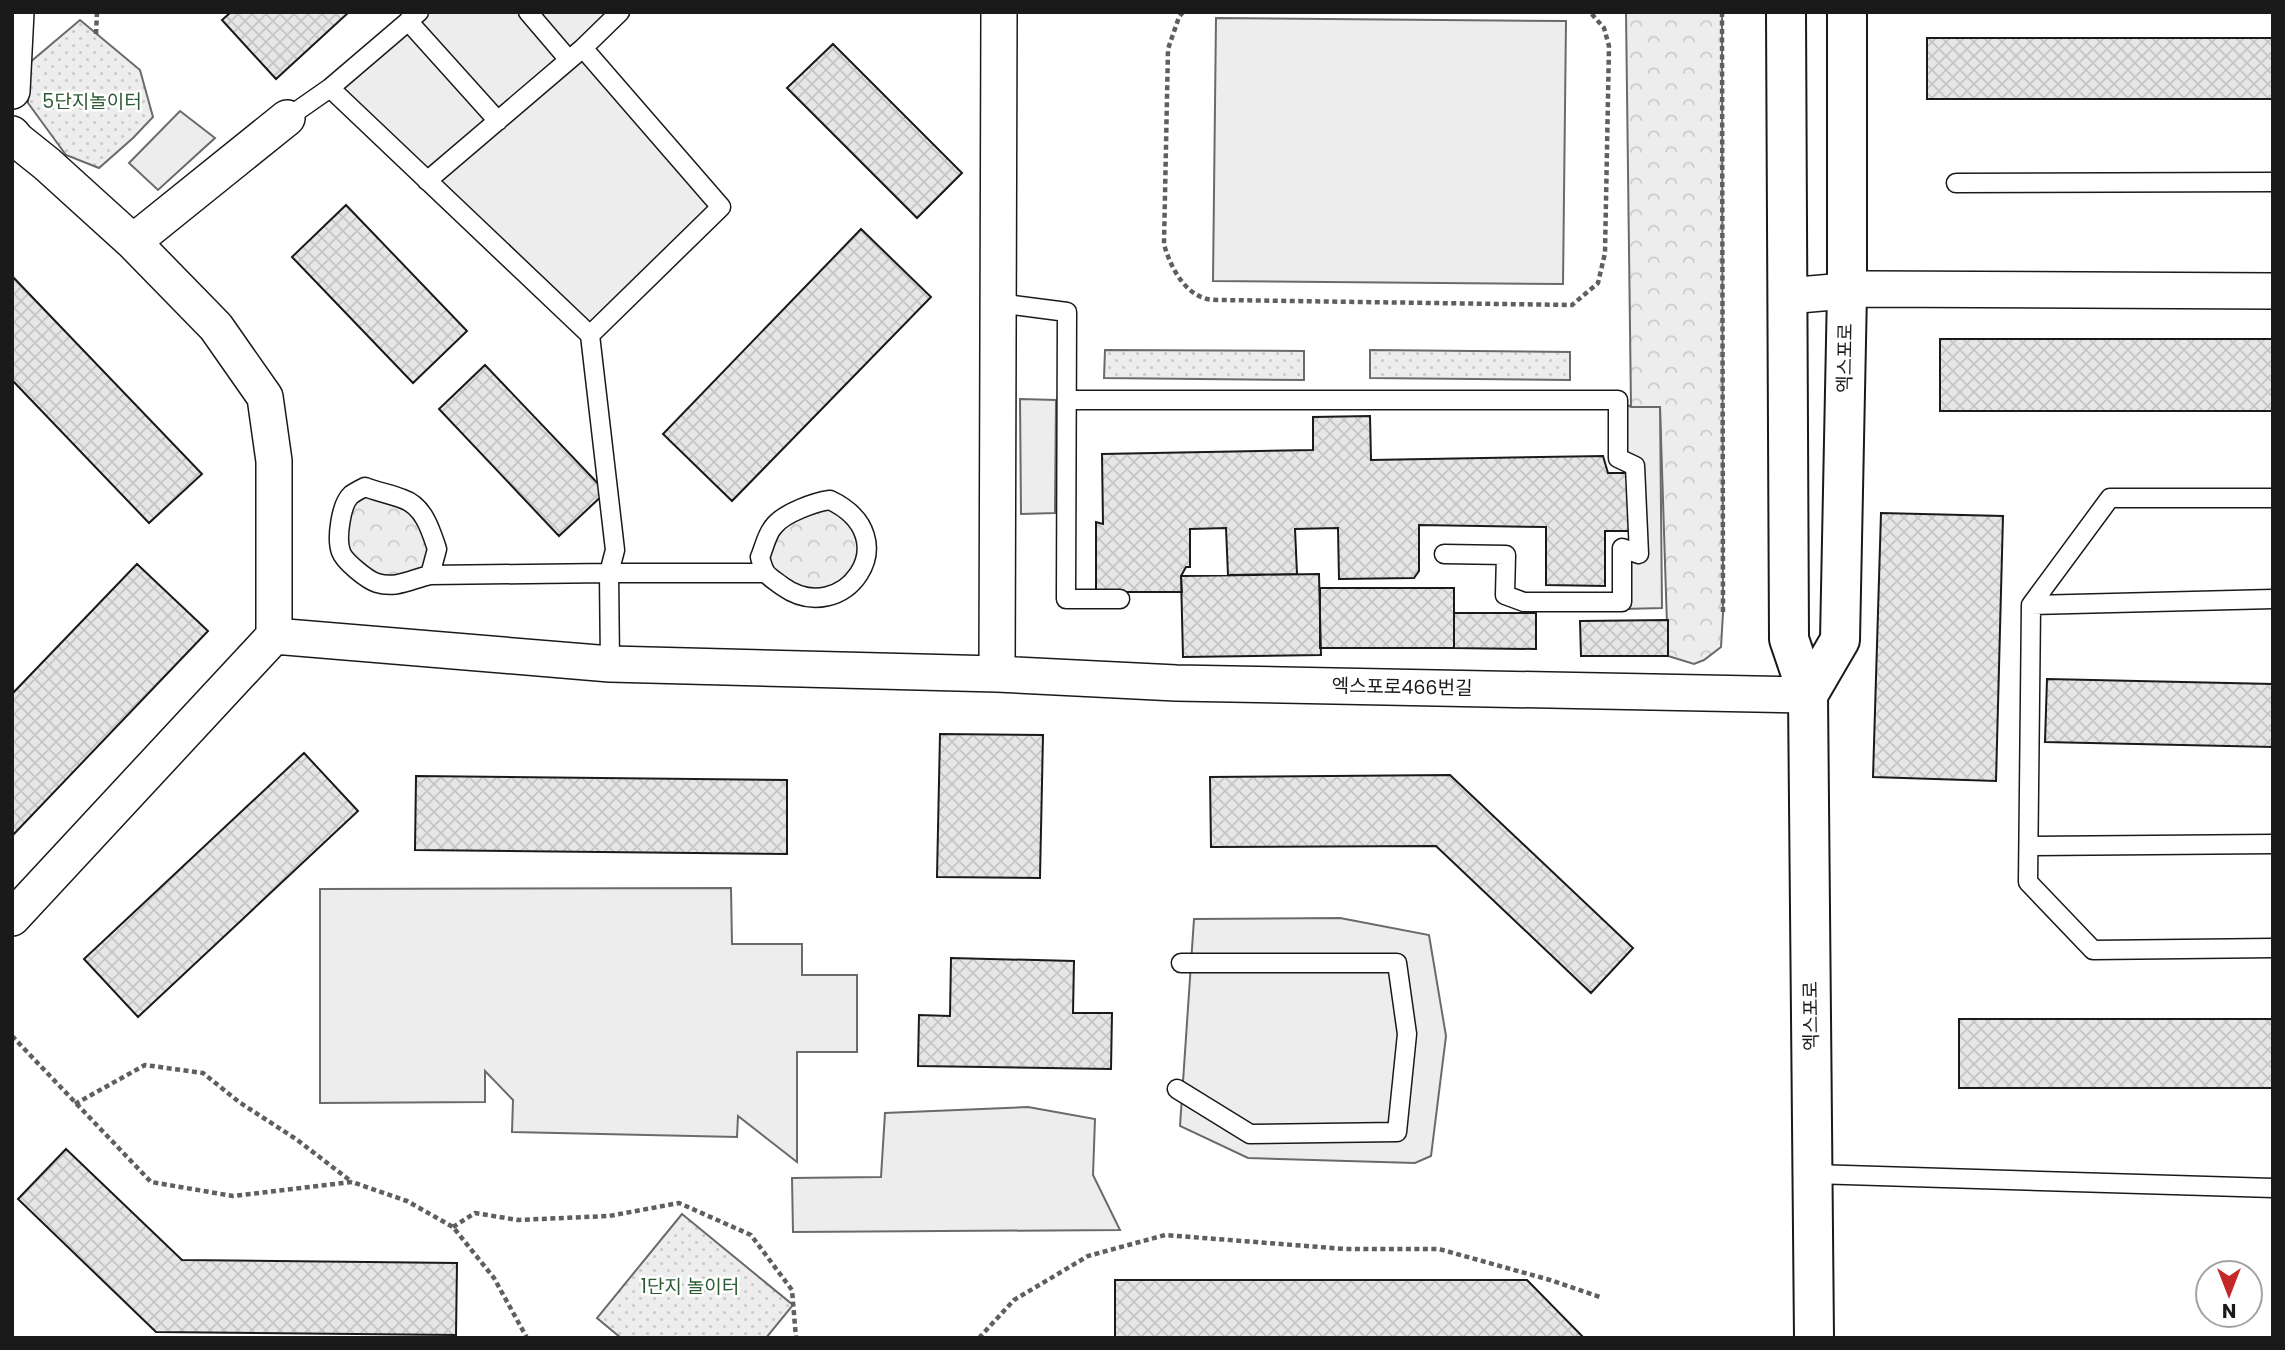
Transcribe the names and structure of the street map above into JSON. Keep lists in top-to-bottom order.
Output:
{
  "streets": {
    "main road": ["엑스포로"],
    "street": ["엑스포로466번길"]
  },
  "crossings": [
    ["엑스포로", "엑스포로466번길"]
  ],
  "parks": ["5단지놀이터", "1단지 놀이터"],
  "north": "bottom"
}
